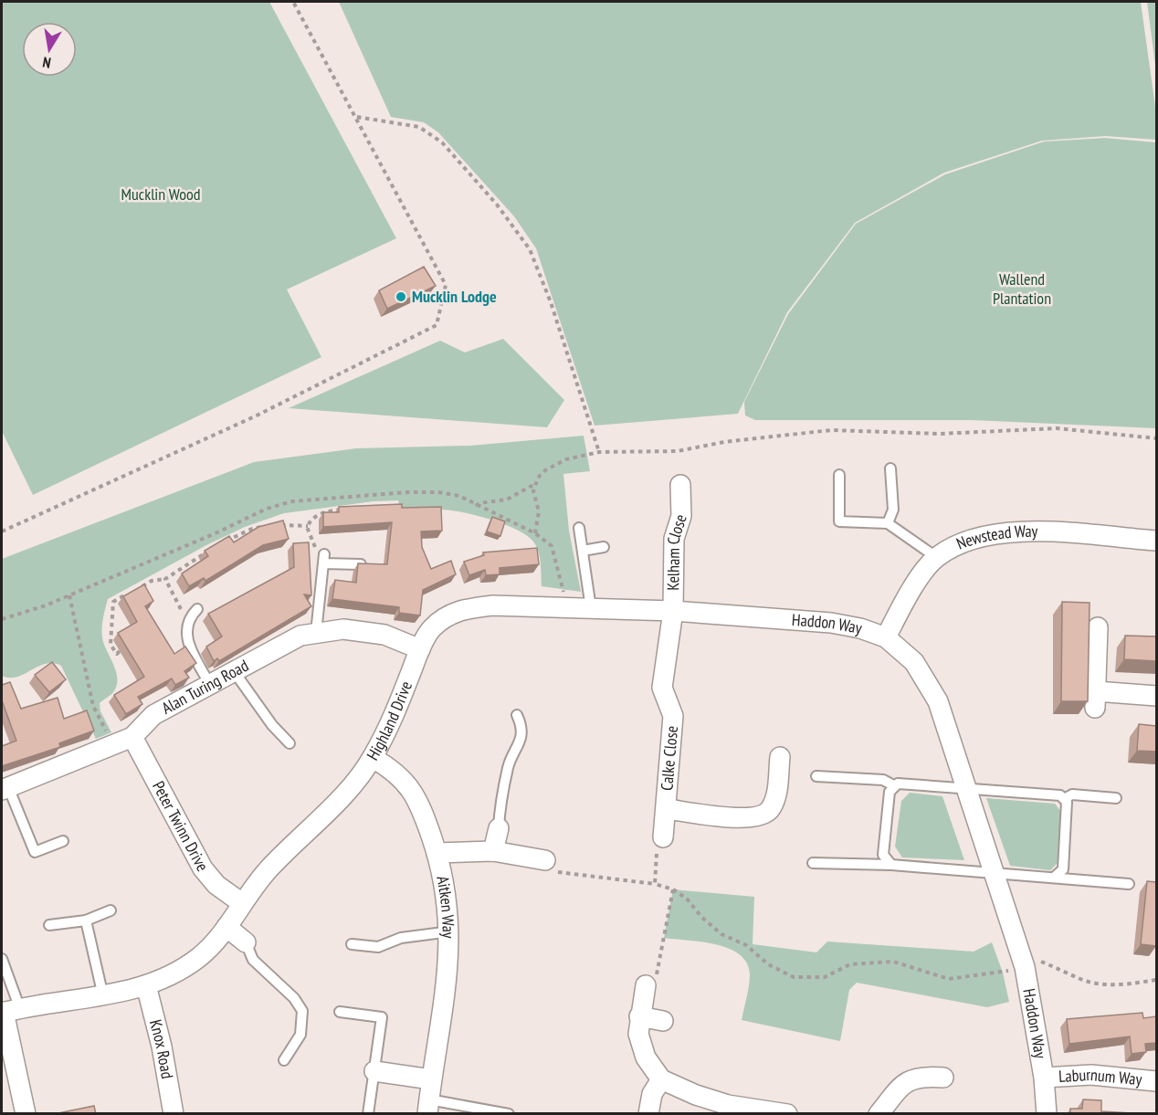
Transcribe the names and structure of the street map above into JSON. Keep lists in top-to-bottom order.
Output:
{
  "streets": {
    "street": [
      "Newstead Way",
      "Kelham Close",
      "Haddon Way",
      "Alan Turing Road",
      "Highland Drive",
      "Calke Close",
      "Peter Twinn Drive",
      "Aitken Way",
      "Knox Road",
      "Laburnum Way"
    ]
  },
  "crossings": [
    ["Newstead Way", "Haddon Way"],
    ["Kelham Close", "Haddon Way"],
    ["Kelham Close", "Calke Close"],
    ["Haddon Way", "Highland Drive"],
    ["Haddon Way", "Calke Close"],
    ["Haddon Way", "Laburnum Way"],
    ["Alan Turing Road", "Highland Drive"],
    ["Alan Turing Road", "Peter Twinn Drive"],
    ["Highland Drive", "Peter Twinn Drive"],
    ["Highland Drive", "Aitken Way"],
    ["Highland Drive", "Knox Road"]
  ],
  "parks": ["Mucklin Wood", "Wallend Plantation"],
  "places": ["Mucklin Lodge"],
  "north": "bottom"
}
